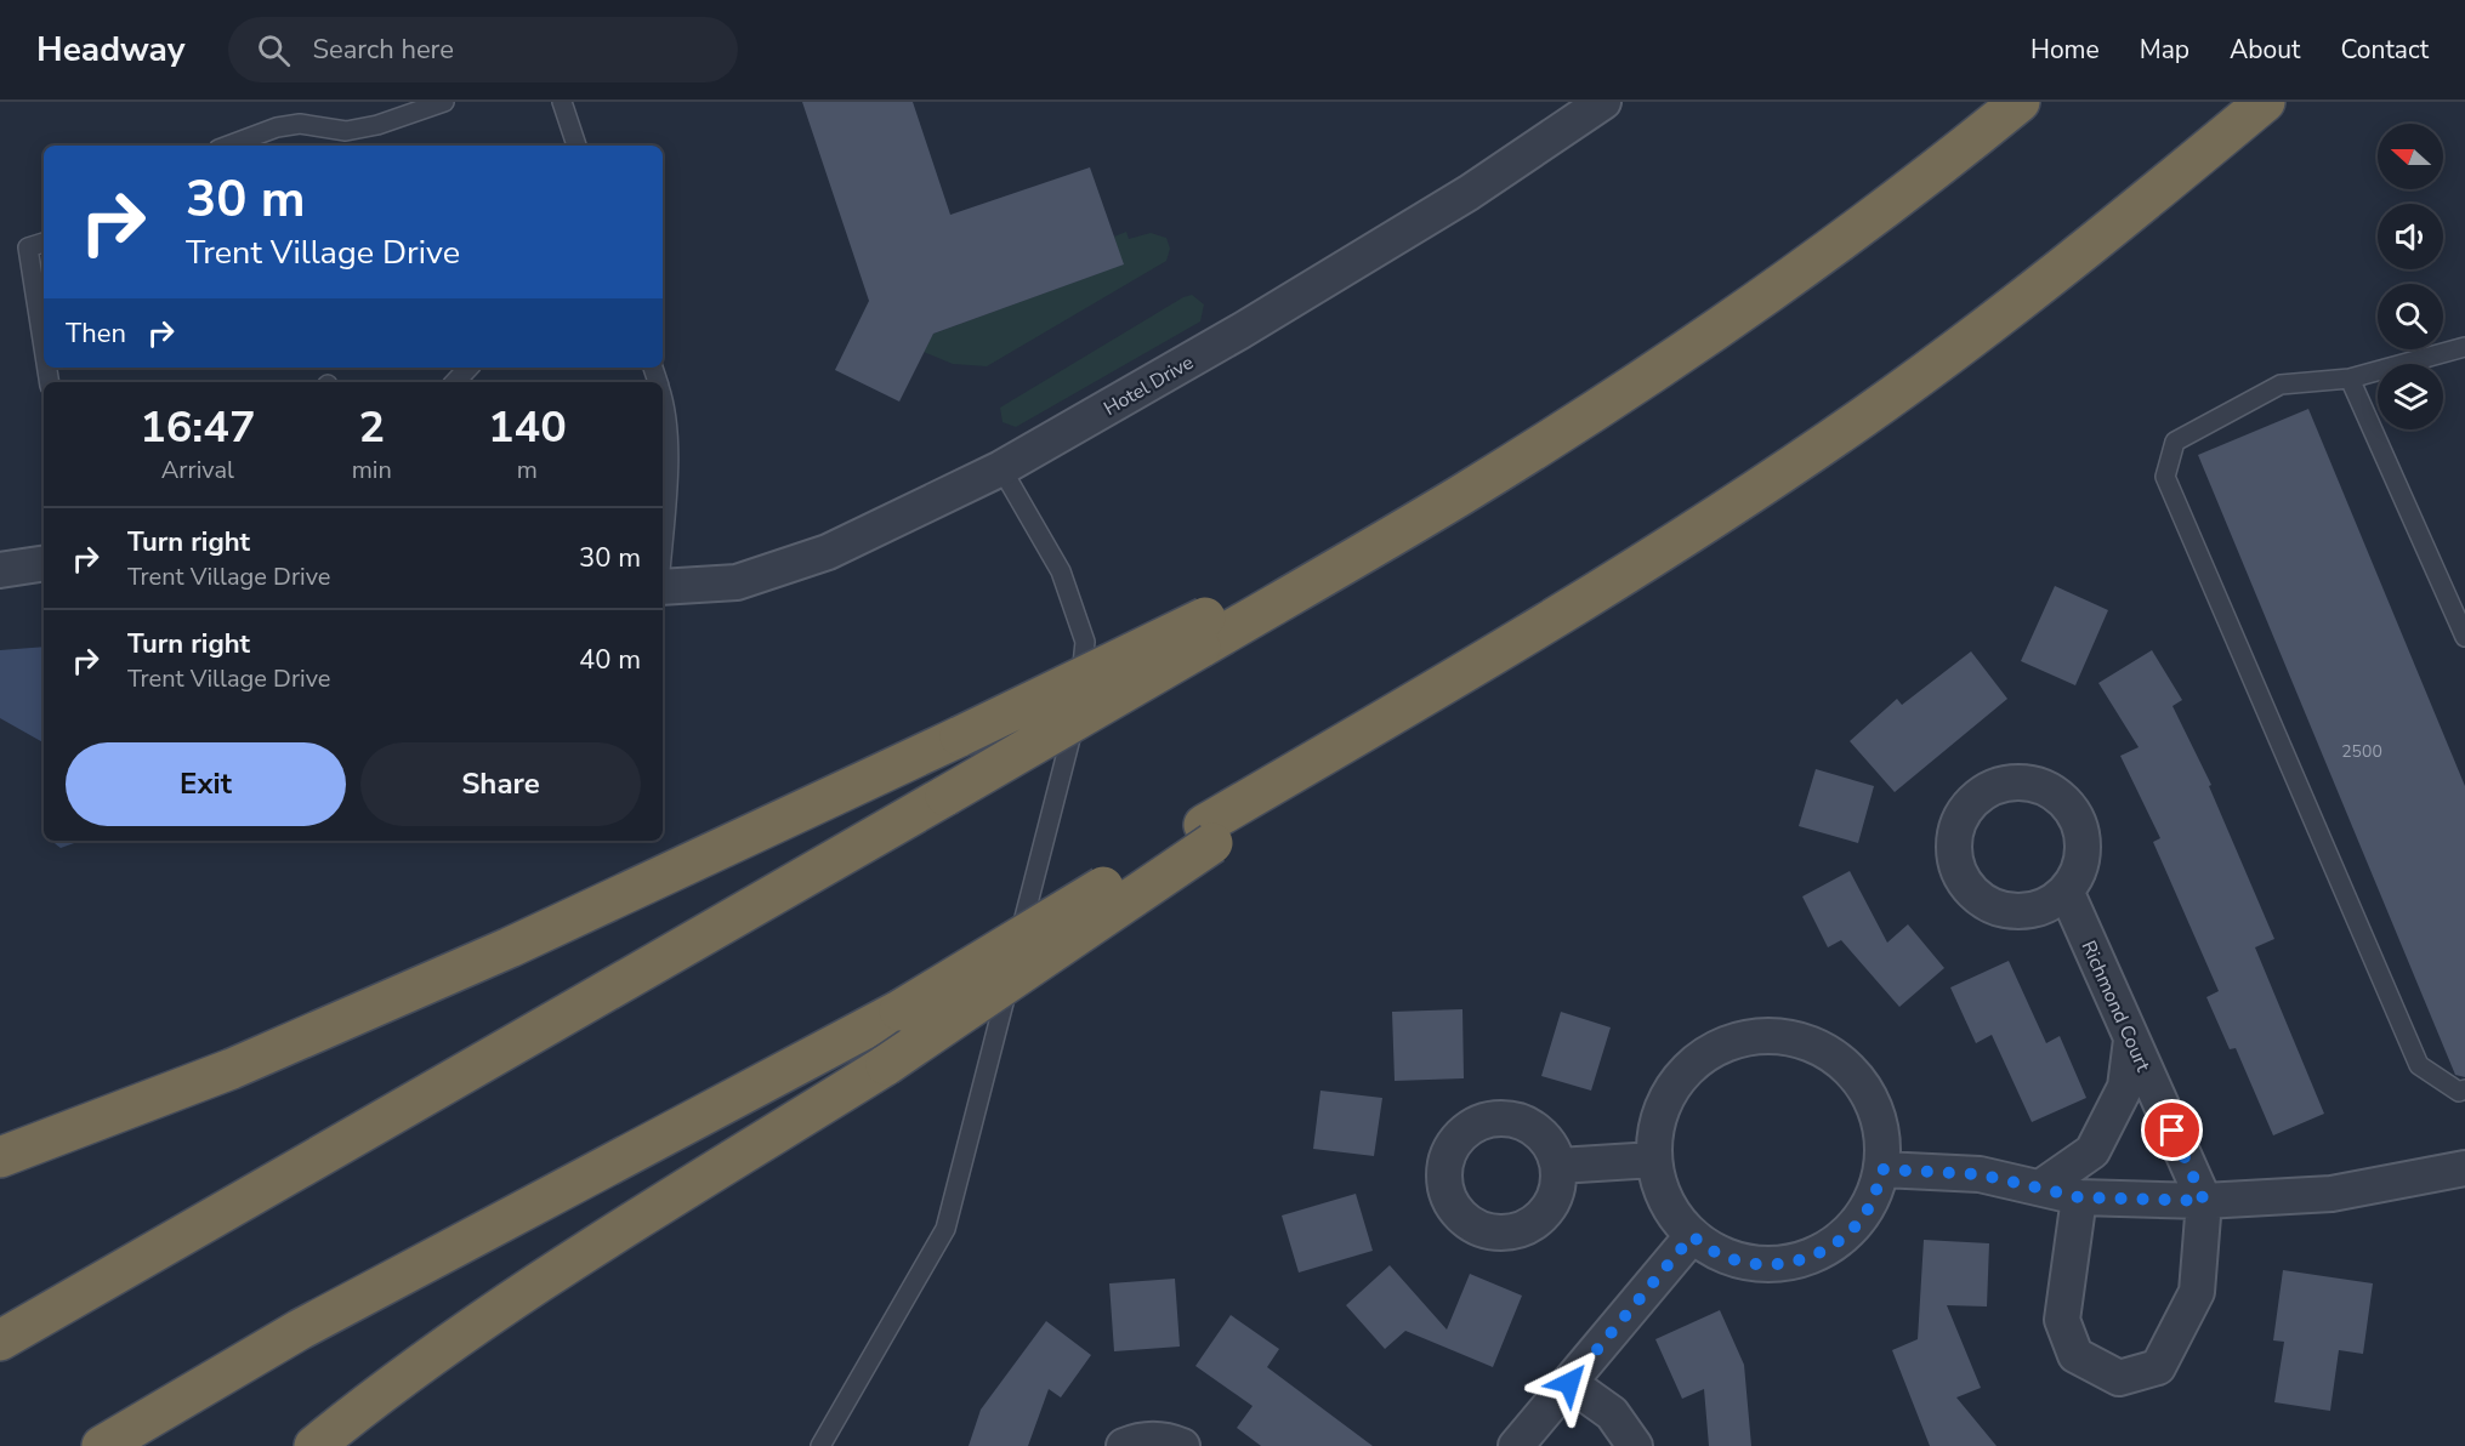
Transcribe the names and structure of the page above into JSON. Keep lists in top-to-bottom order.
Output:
{
  "streets": {
    "street": ["Hotel Drive", "Richmond Court"]
  },
  "house_numbers": ["2500"],
  "north": "left",
  "page": {
    "header": "Headway",
    "search": "Search here",
    "nav": [
      "Home",
      "Map",
      "About",
      "Contact"
    ],
    "turn": ["30 m", "Trent Village Drive"],
    "then": "Then",
    "eta": [
      "16:47",
      "Arrival",
      "2",
      "min",
      "140",
      "m"
    ],
    "list": [
      {
        "name": "Turn right",
        "note": "Trent Village Drive",
        "value": "30 m"
      },
      {
        "name": "Turn right",
        "note": "Trent Village Drive",
        "value": "40 m"
      }
    ],
    "buttons": ["Exit", "Share"]
  }
}
